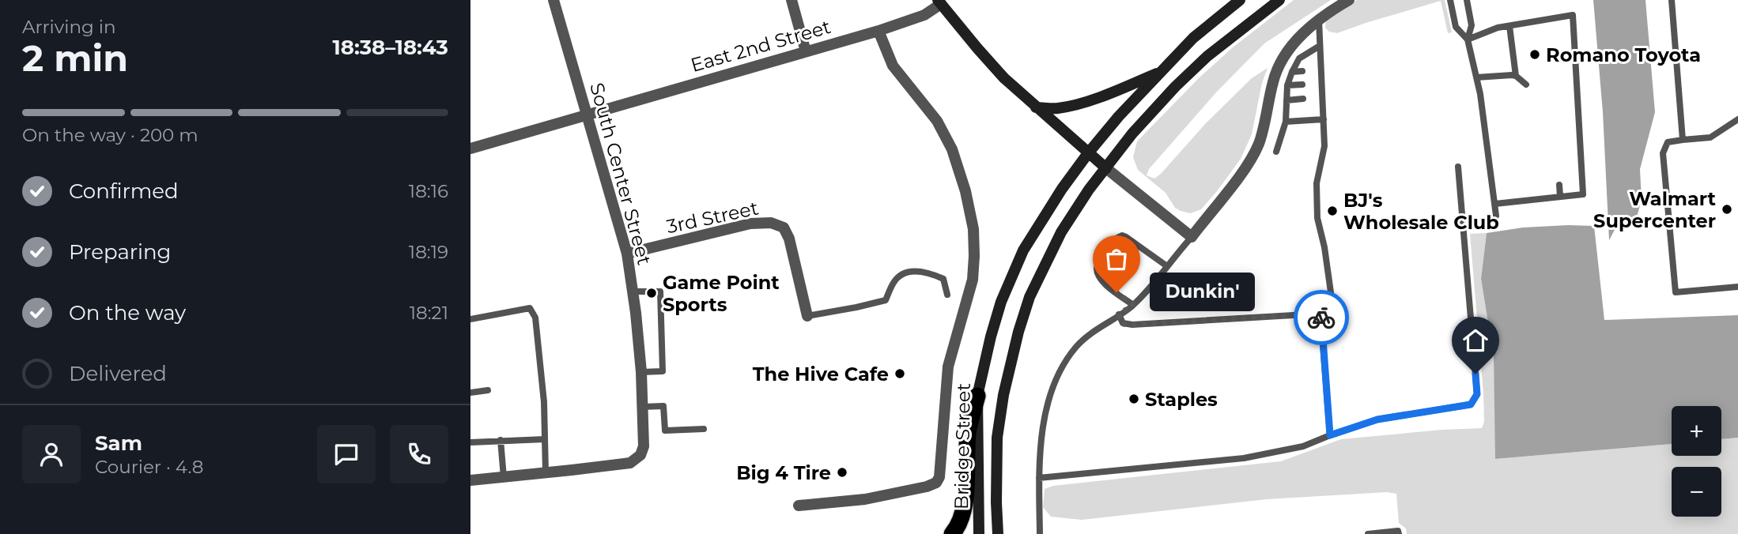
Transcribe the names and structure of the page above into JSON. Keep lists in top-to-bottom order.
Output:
{
  "streets": {
    "main road": ["Bridge Street"],
    "street": ["East 2nd Street", "South Center Street", "3rd Street"]
  },
  "crossings": [
    ["East 2nd Street", "South Center Street"],
    ["South Center Street", "3rd Street"]
  ],
  "places": [
    "Romano Toyota",
    "Walmart Supercenter",
    "BJ's Wholesale Club",
    "Dunkin'",
    "Game Point Sports",
    "The Hive Cafe",
    "Staples",
    "Big 4 Tire"
  ],
  "page": {
    "heading": ["2 min", "Arriving in", "18:38–18:43"],
    "panel": ["Sam", "Courier · 4.8"],
    "bar": "On the way · 200 m",
    "list": [
      ["Confirmed", "18:16"],
      ["Preparing", "18:19"],
      ["On the way", "18:21"],
      "Delivered"
    ],
    "bubble": "Dunkin'",
    "map_buttons": ["+", "−"]
  }
}
